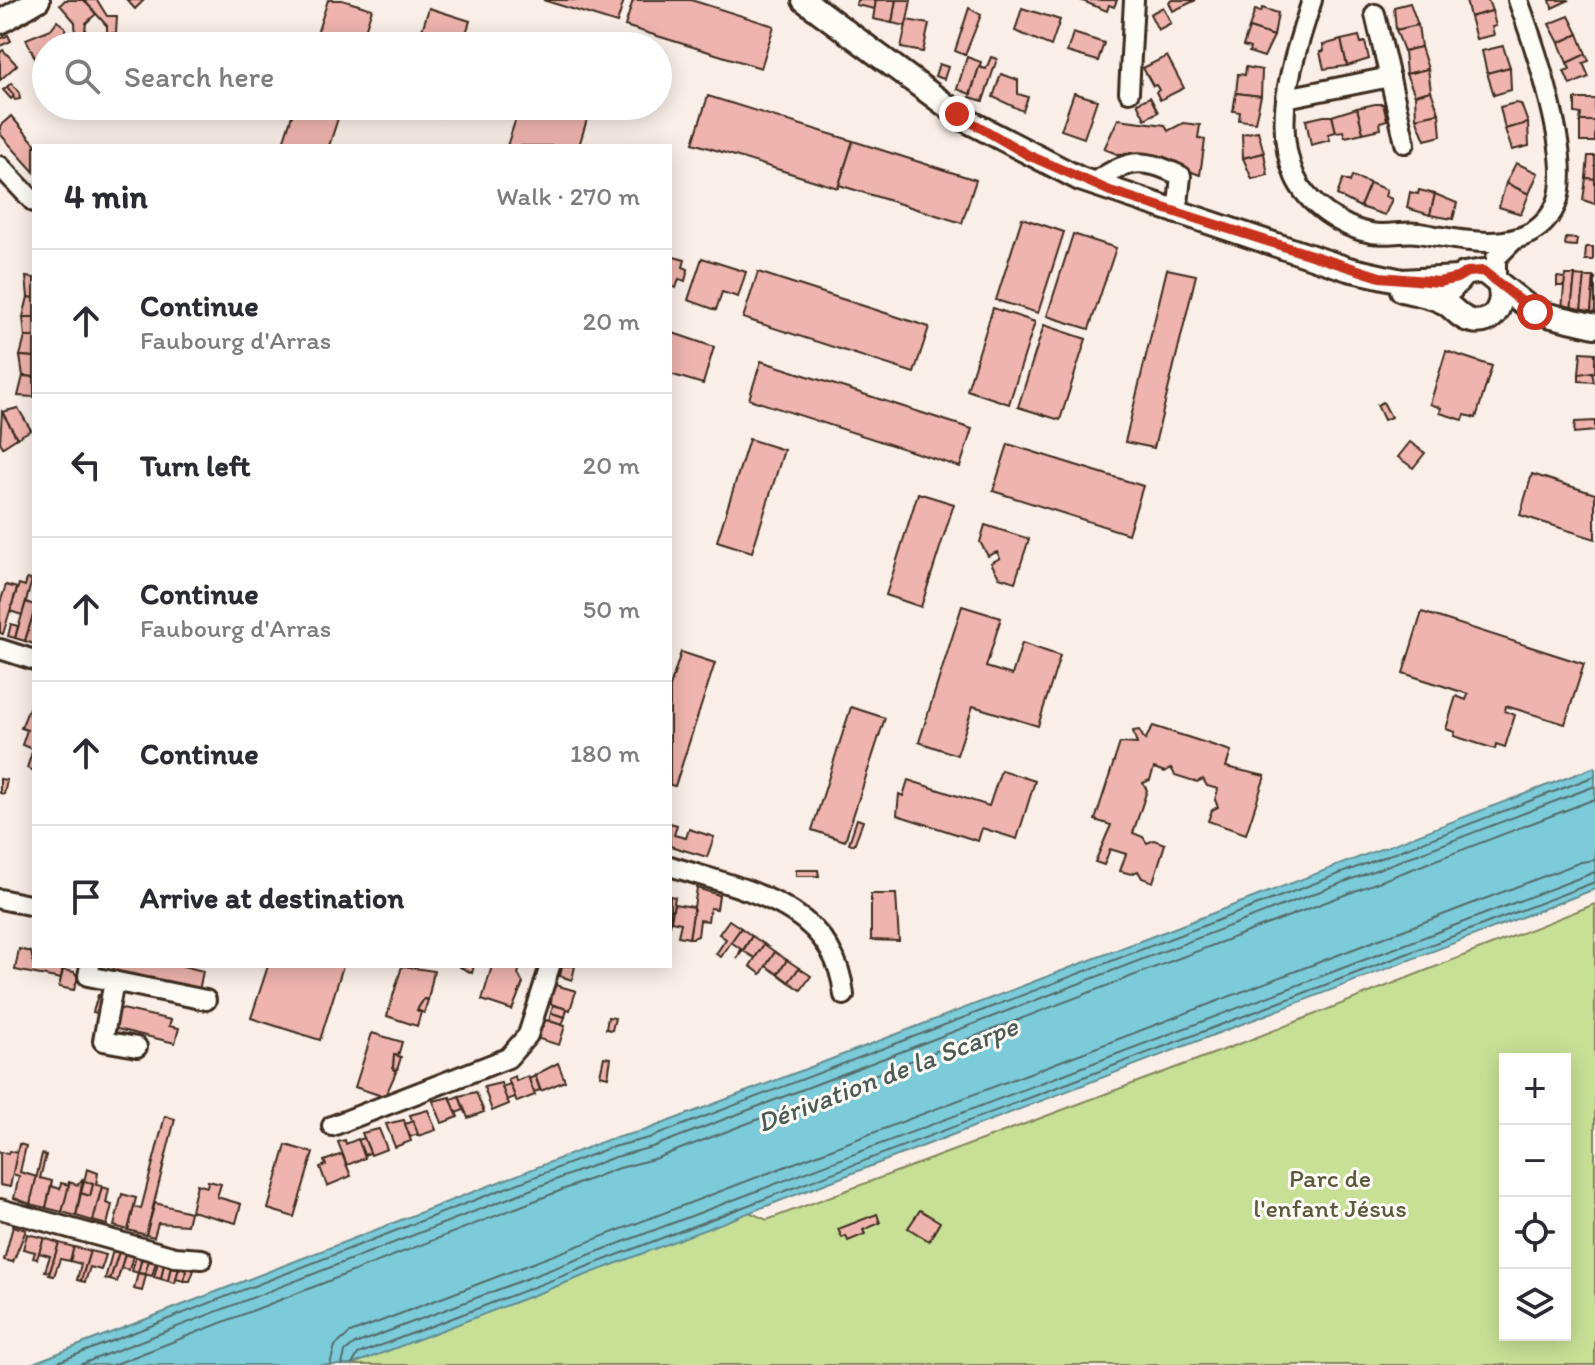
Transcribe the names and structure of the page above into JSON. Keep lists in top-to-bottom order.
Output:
{
  "water": ["Dérivation de la Scarpe"],
  "parks": ["Parc de l'enfant Jésus"],
  "page": {
    "search": "Search here",
    "heading": ["4 min", "Walk · 270 m"],
    "list": [
      ["Continue", "Faubourg d'Arras", "20 m"],
      ["Turn left", "20 m"],
      ["Continue", "Faubourg d'Arras", "50 m"],
      ["Continue", "180 m"],
      "Arrive at destination"
    ],
    "map_buttons": ["+", "−"]
  }
}
